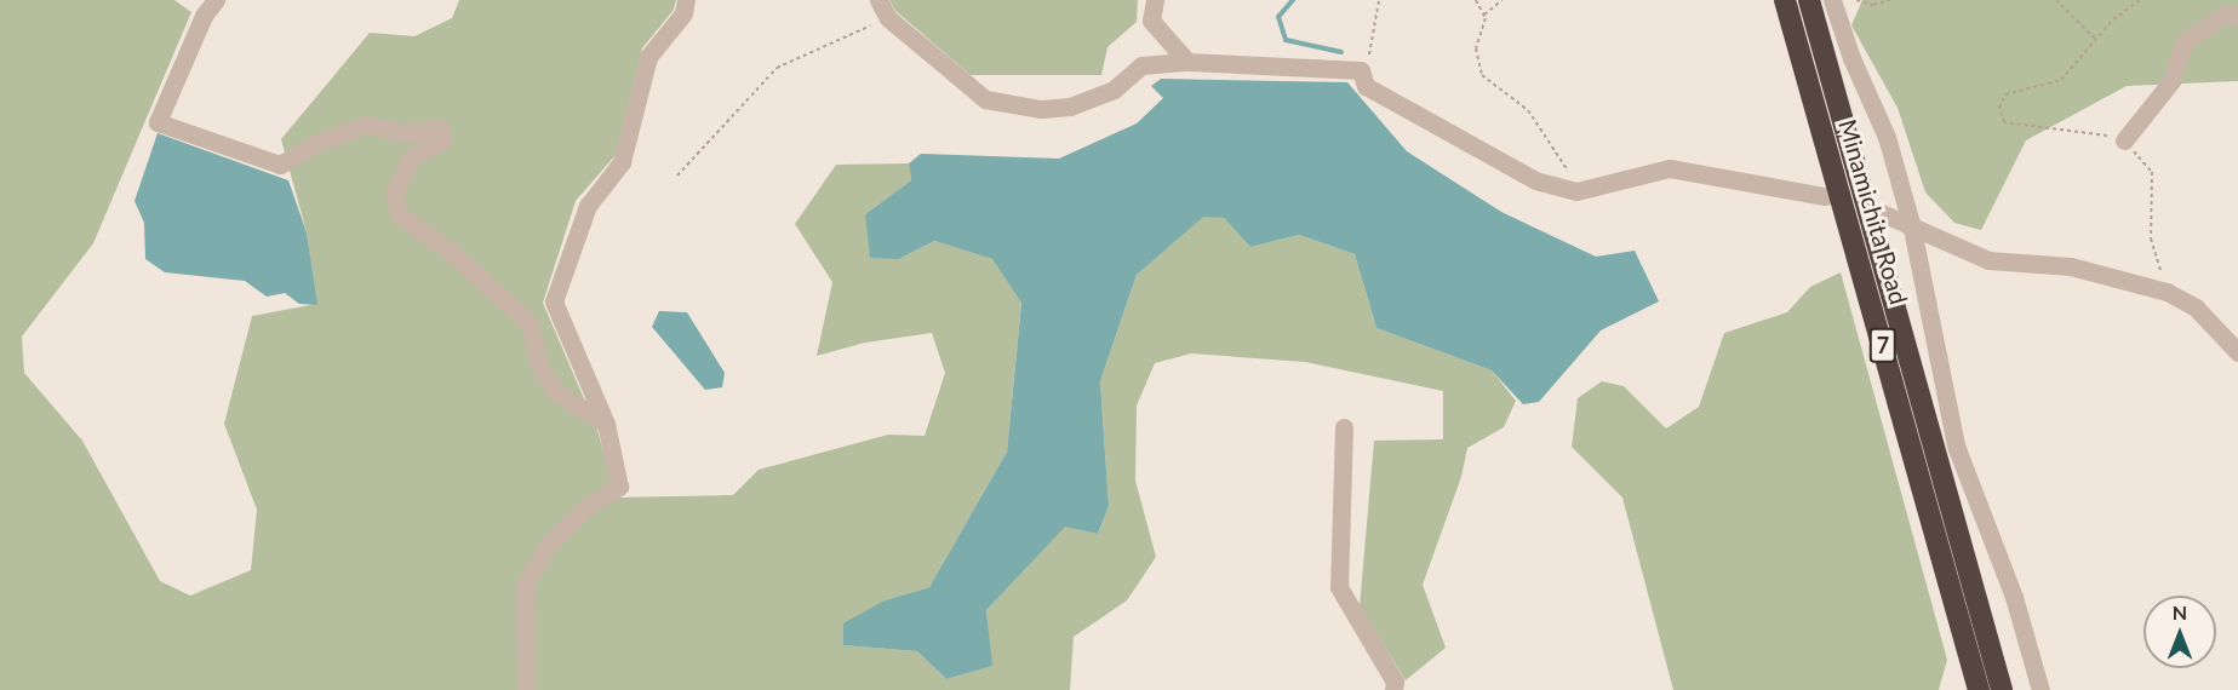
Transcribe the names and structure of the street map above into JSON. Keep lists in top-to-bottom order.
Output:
{
  "streets": {
    "highway": ["Minamichita Road", "7"]
  },
  "north": "top"
}
